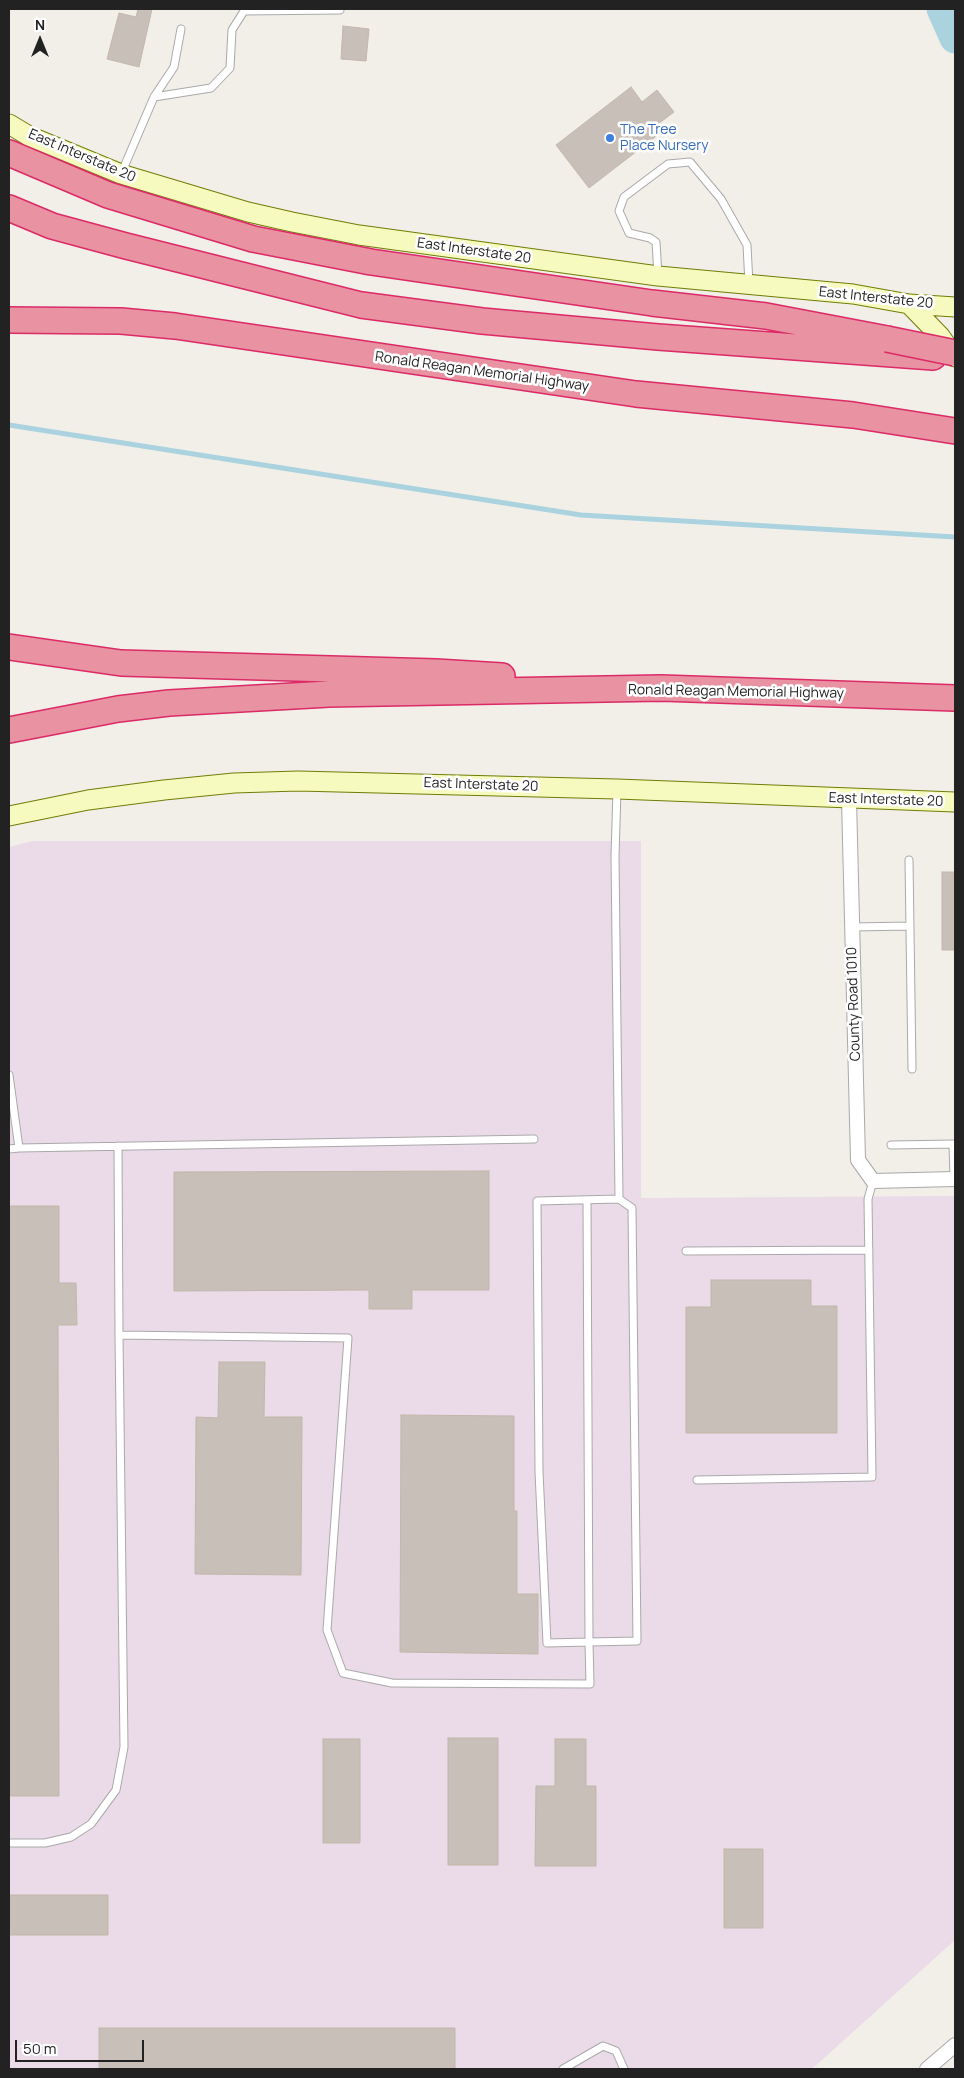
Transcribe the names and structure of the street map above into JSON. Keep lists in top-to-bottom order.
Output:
{
  "streets": {
    "highway": ["Ronald Reagan Memorial Highway"],
    "main road": ["East Interstate 20"],
    "street": ["County Road 1010"]
  },
  "crossings": [
    ["East Interstate 20", "County Road 1010"]
  ],
  "places": ["The Tree Place Nursery"],
  "scale_bar": "50 m",
  "north": "top"
}
